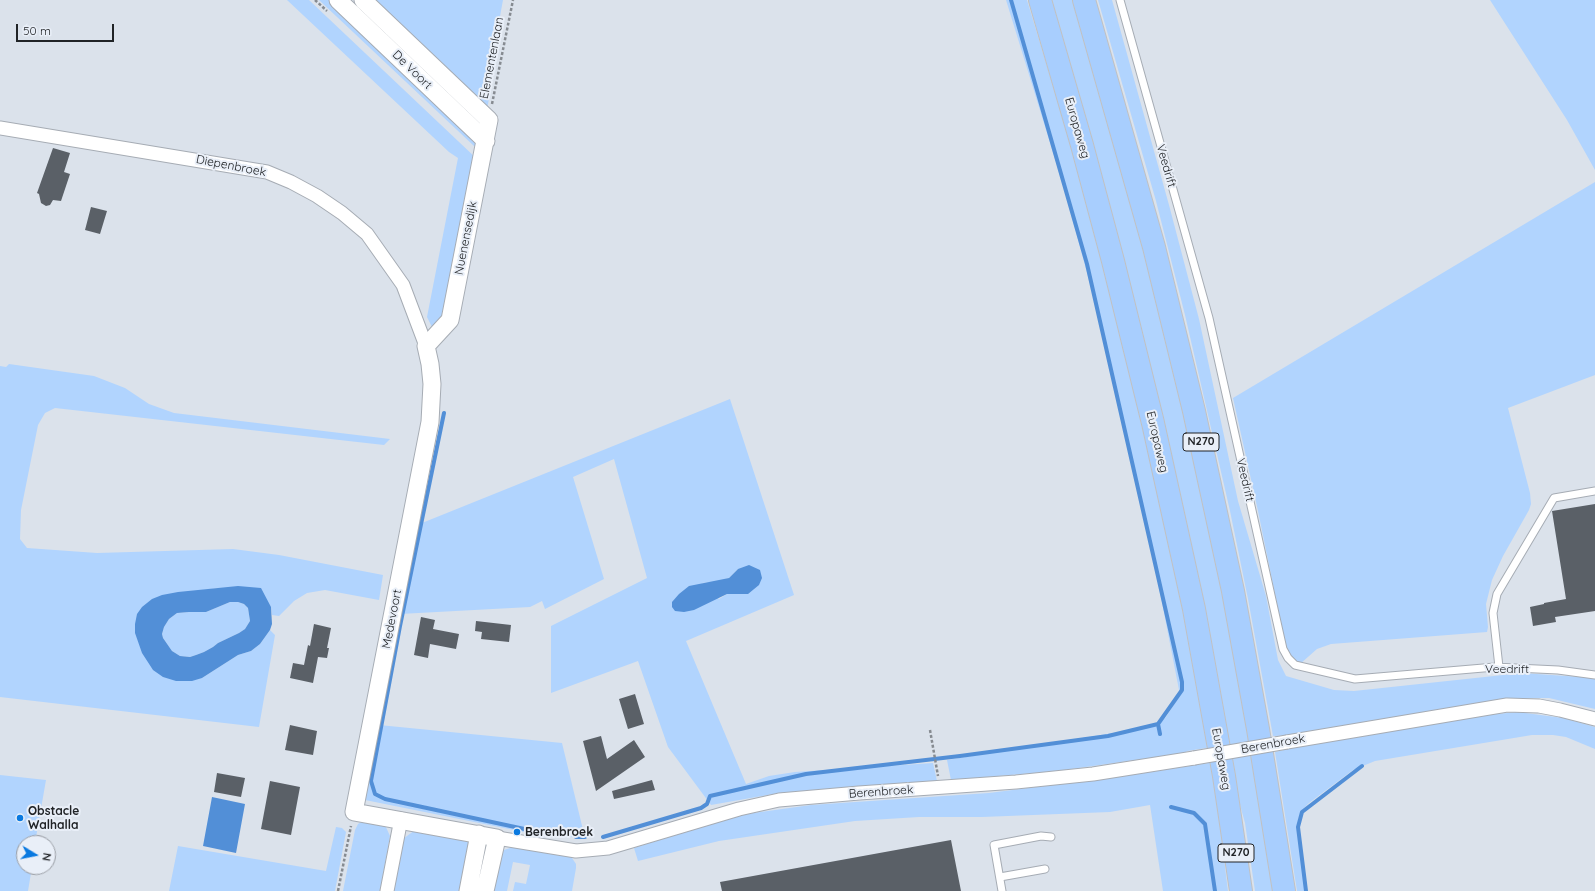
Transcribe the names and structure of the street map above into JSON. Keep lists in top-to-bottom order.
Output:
{
  "streets": {
    "highway": ["Europaweg", "N270"],
    "street": [
      "De Voort",
      "Diepenbroek",
      "Nuenensedijk",
      "Medevoort",
      "Berenbroek"
    ],
    "lane": ["Veedrift"],
    "path": ["Elementenlaan"]
  },
  "crossings": [
    ["Elementenlaan", "De Voort"],
    ["Elementenlaan", "Nuenensedijk"],
    ["De Voort", "Nuenensedijk"],
    ["Diepenbroek", "Nuenensedijk"],
    ["Diepenbroek", "Medevoort"],
    ["Nuenensedijk", "Medevoort"],
    ["Medevoort", "Berenbroek"]
  ],
  "places": ["Obstacle Walhalla", "Berenbroek"],
  "scale_bar": "50 m",
  "north": "right"
}
